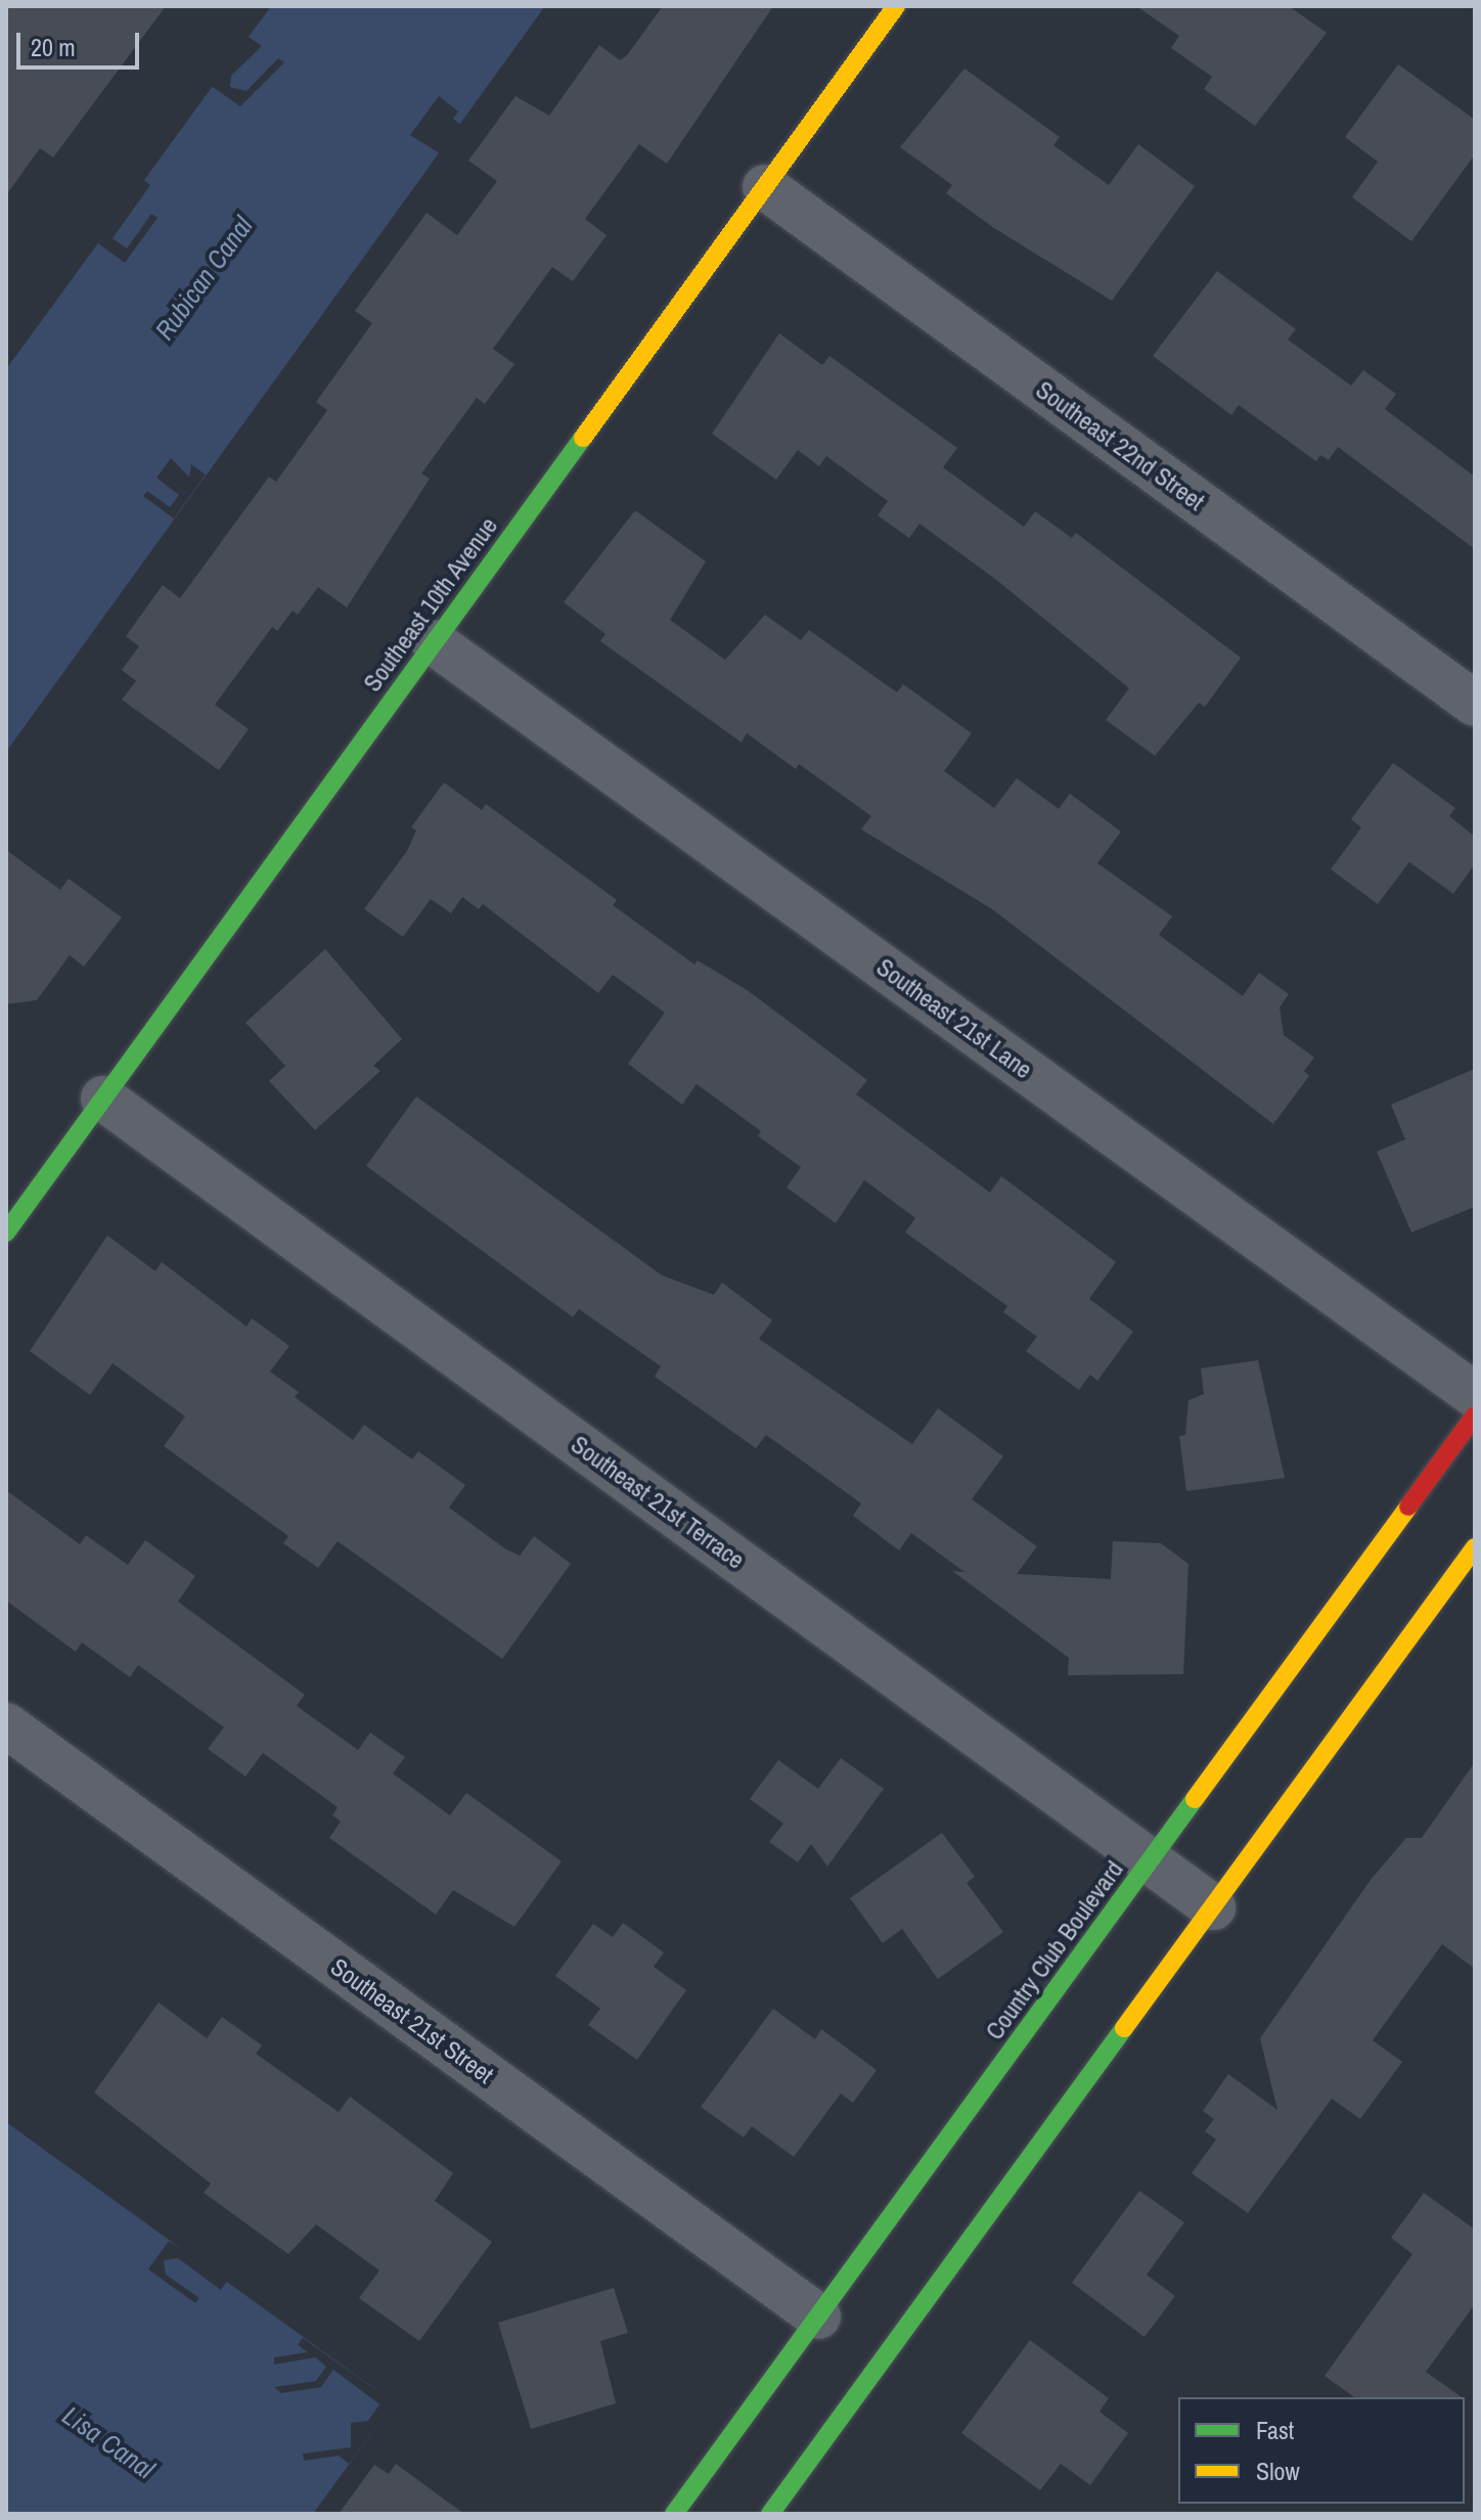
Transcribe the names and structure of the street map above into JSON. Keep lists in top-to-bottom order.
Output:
{
  "streets": {
    "main road": ["Southeast 10th Avenue", "Country Club Boulevard"],
    "street": [
      "Southeast 22nd Street",
      "Southeast 21st Lane",
      "Southeast 21st Terrace",
      "Southeast 21st Street"
    ]
  },
  "crossings": [
    ["Southeast 22nd Street", "Southeast 10th Avenue"],
    ["Southeast 10th Avenue", "Southeast 21st Lane"],
    ["Southeast 10th Avenue", "Southeast 21st Terrace"],
    ["Southeast 21st Terrace", "Country Club Boulevard"],
    ["Country Club Boulevard", "Southeast 21st Street"]
  ],
  "water": ["Rubican Canal", "Lisa Canal"],
  "legend": ["Fast", "Slow"],
  "scale_bar": "20 m"
}
